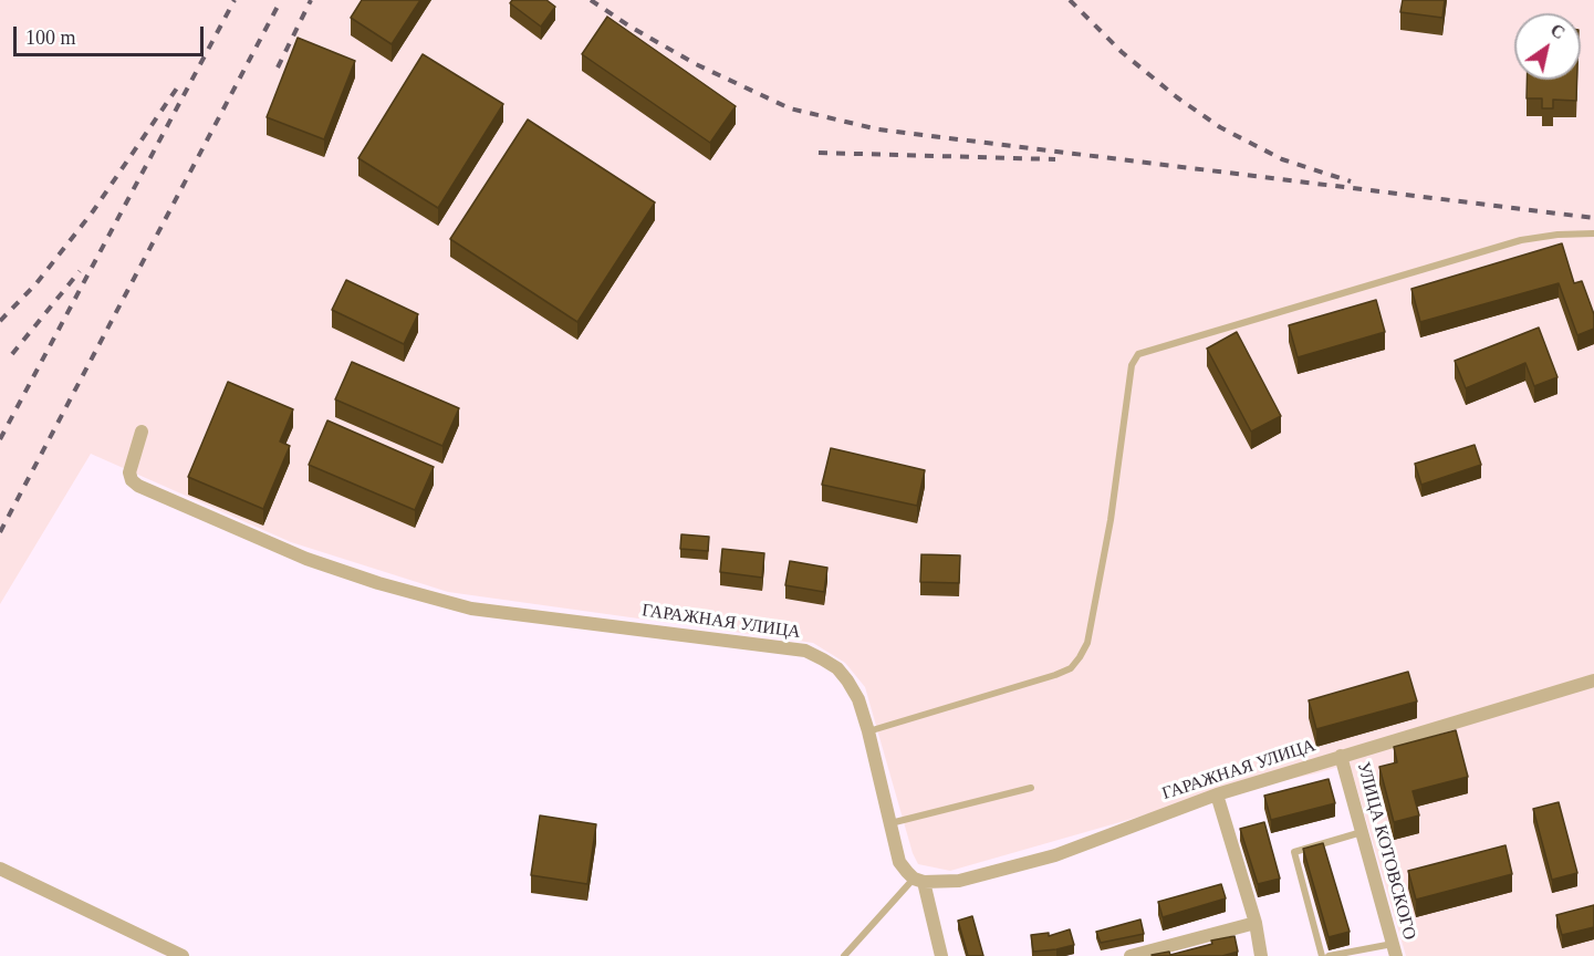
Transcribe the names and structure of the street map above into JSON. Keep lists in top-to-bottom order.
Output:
{
  "streets": {
    "street": ["ГАРАЖНАЯ УЛИЦА", "УЛИЦА КОТОВСКОГО"]
  },
  "crossings": [
    ["ГАРАЖНАЯ УЛИЦА", "УЛИЦА КОТОВСКОГО"]
  ],
  "scale_bar": "100 m",
  "north": "top right"
}
